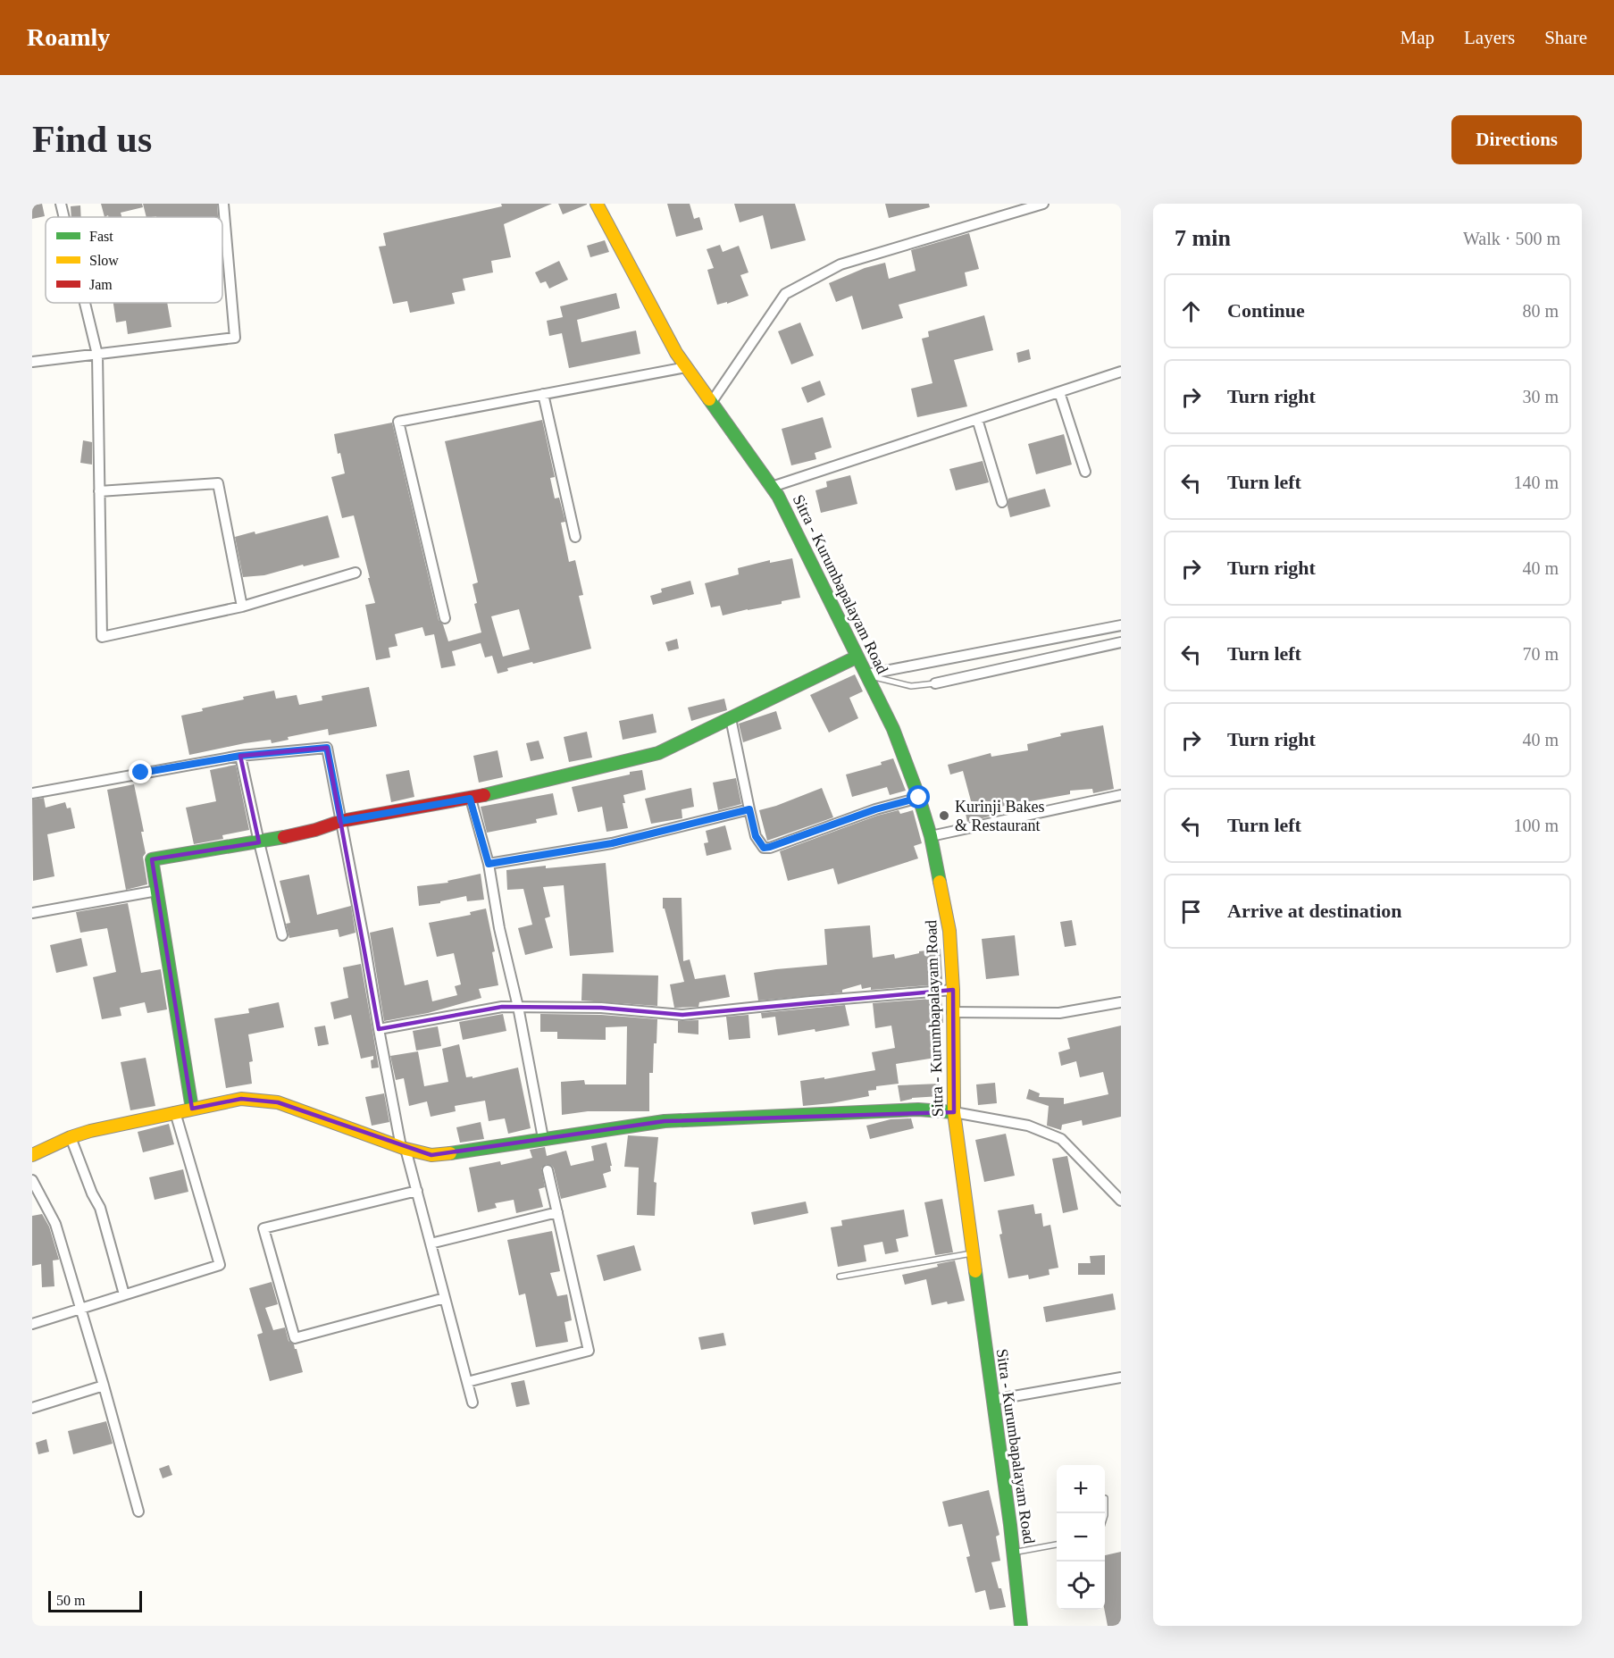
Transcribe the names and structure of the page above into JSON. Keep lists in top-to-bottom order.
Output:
{
  "streets": {
    "street": ["Sitra - Kurumbapalayam Road"]
  },
  "places": ["Kurinji Bakes & Restaurant"],
  "legend": ["Fast", "Slow", "Jam"],
  "scale_bar": "50 m",
  "page": {
    "header": "Roamly",
    "nav": ["Map", "Layers", "Share"],
    "buttons": "Directions",
    "title": "Find us",
    "heading": ["7 min", "Walk · 500 m"],
    "list": [
      ["Continue", "80 m"],
      ["Turn right", "30 m"],
      ["Turn left", "140 m"],
      ["Turn right", "40 m"],
      ["Turn left", "70 m"],
      ["Turn right", "40 m"],
      ["Turn left", "100 m"],
      "Arrive at destination"
    ],
    "map_buttons": ["+", "−"],
    "scale": "50 m"
  }
}
